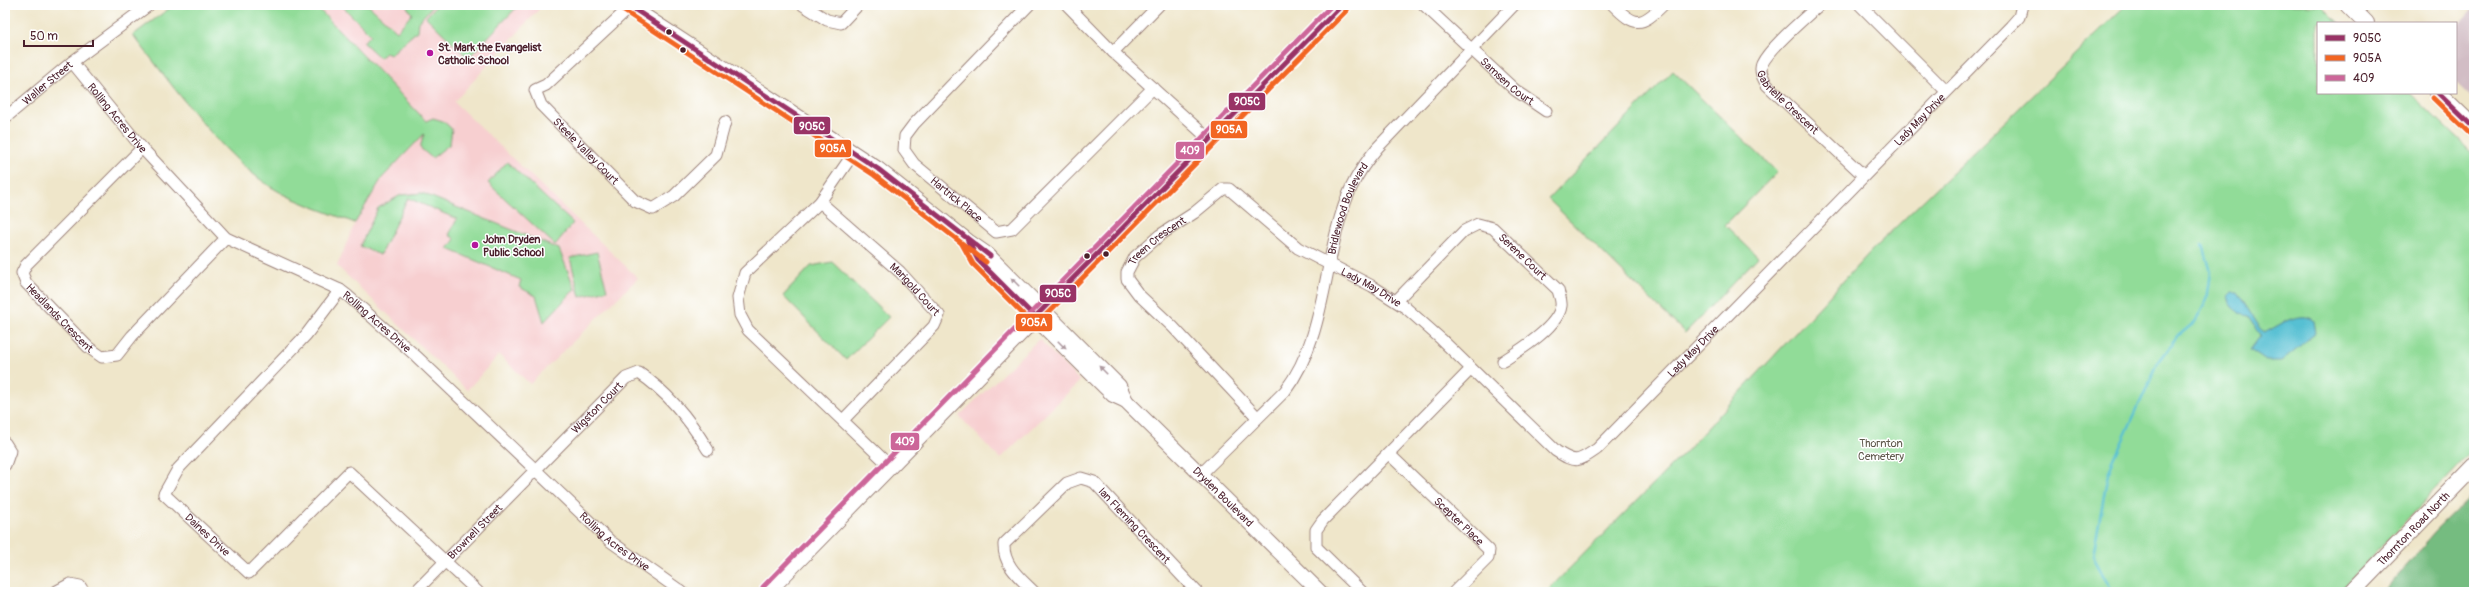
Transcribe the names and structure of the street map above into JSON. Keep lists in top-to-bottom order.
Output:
{
  "streets": {
    "main road": ["Thornton Road North"],
    "street": [
      "Samsen Court",
      "Waller Street",
      "Gabrielle Crescent",
      "Rolling Acres Drive",
      "Lady May Drive",
      "Steele Valley Court",
      "Hartrick Place",
      "Bridlewood Boulevard",
      "Treen Crescent",
      "Serene Court",
      "Marigold Court",
      "Headlands Crescent",
      "Wigston Court",
      "Dryden Boulevard",
      "Scepter Place",
      "Ian Fleming Crescent",
      "Brownell Street",
      "Daines Drive"
    ]
  },
  "crossings": [
    ["Samsen Court", "Bridlewood Boulevard"],
    ["Waller Street", "Rolling Acres Drive"],
    ["Gabrielle Crescent", "Lady May Drive"],
    ["Rolling Acres Drive", "Headlands Crescent"],
    ["Rolling Acres Drive", "Wigston Court"],
    ["Rolling Acres Drive", "Brownell Street"],
    ["Rolling Acres Drive", "Daines Drive"],
    ["Lady May Drive", "Bridlewood Boulevard"],
    ["Lady May Drive", "Treen Crescent"],
    ["Lady May Drive", "Serene Court"],
    ["Steele Valley Court", "Dryden Boulevard"],
    ["Bridlewood Boulevard", "Treen Crescent"],
    ["Bridlewood Boulevard", "Dryden Boulevard"],
    ["Wigston Court", "Brownell Street"],
    ["Brownell Street", "Daines Drive"]
  ],
  "parks": ["Thornton Cemetery"],
  "places": ["St. Mark the Evangelist Catholic School", "John Dryden Public School"],
  "lines": ["transit line 905C", "transit line 409", "transit line 905A"],
  "legend": ["905C", "905A", "409"],
  "scale_bar": "50 m"
}
